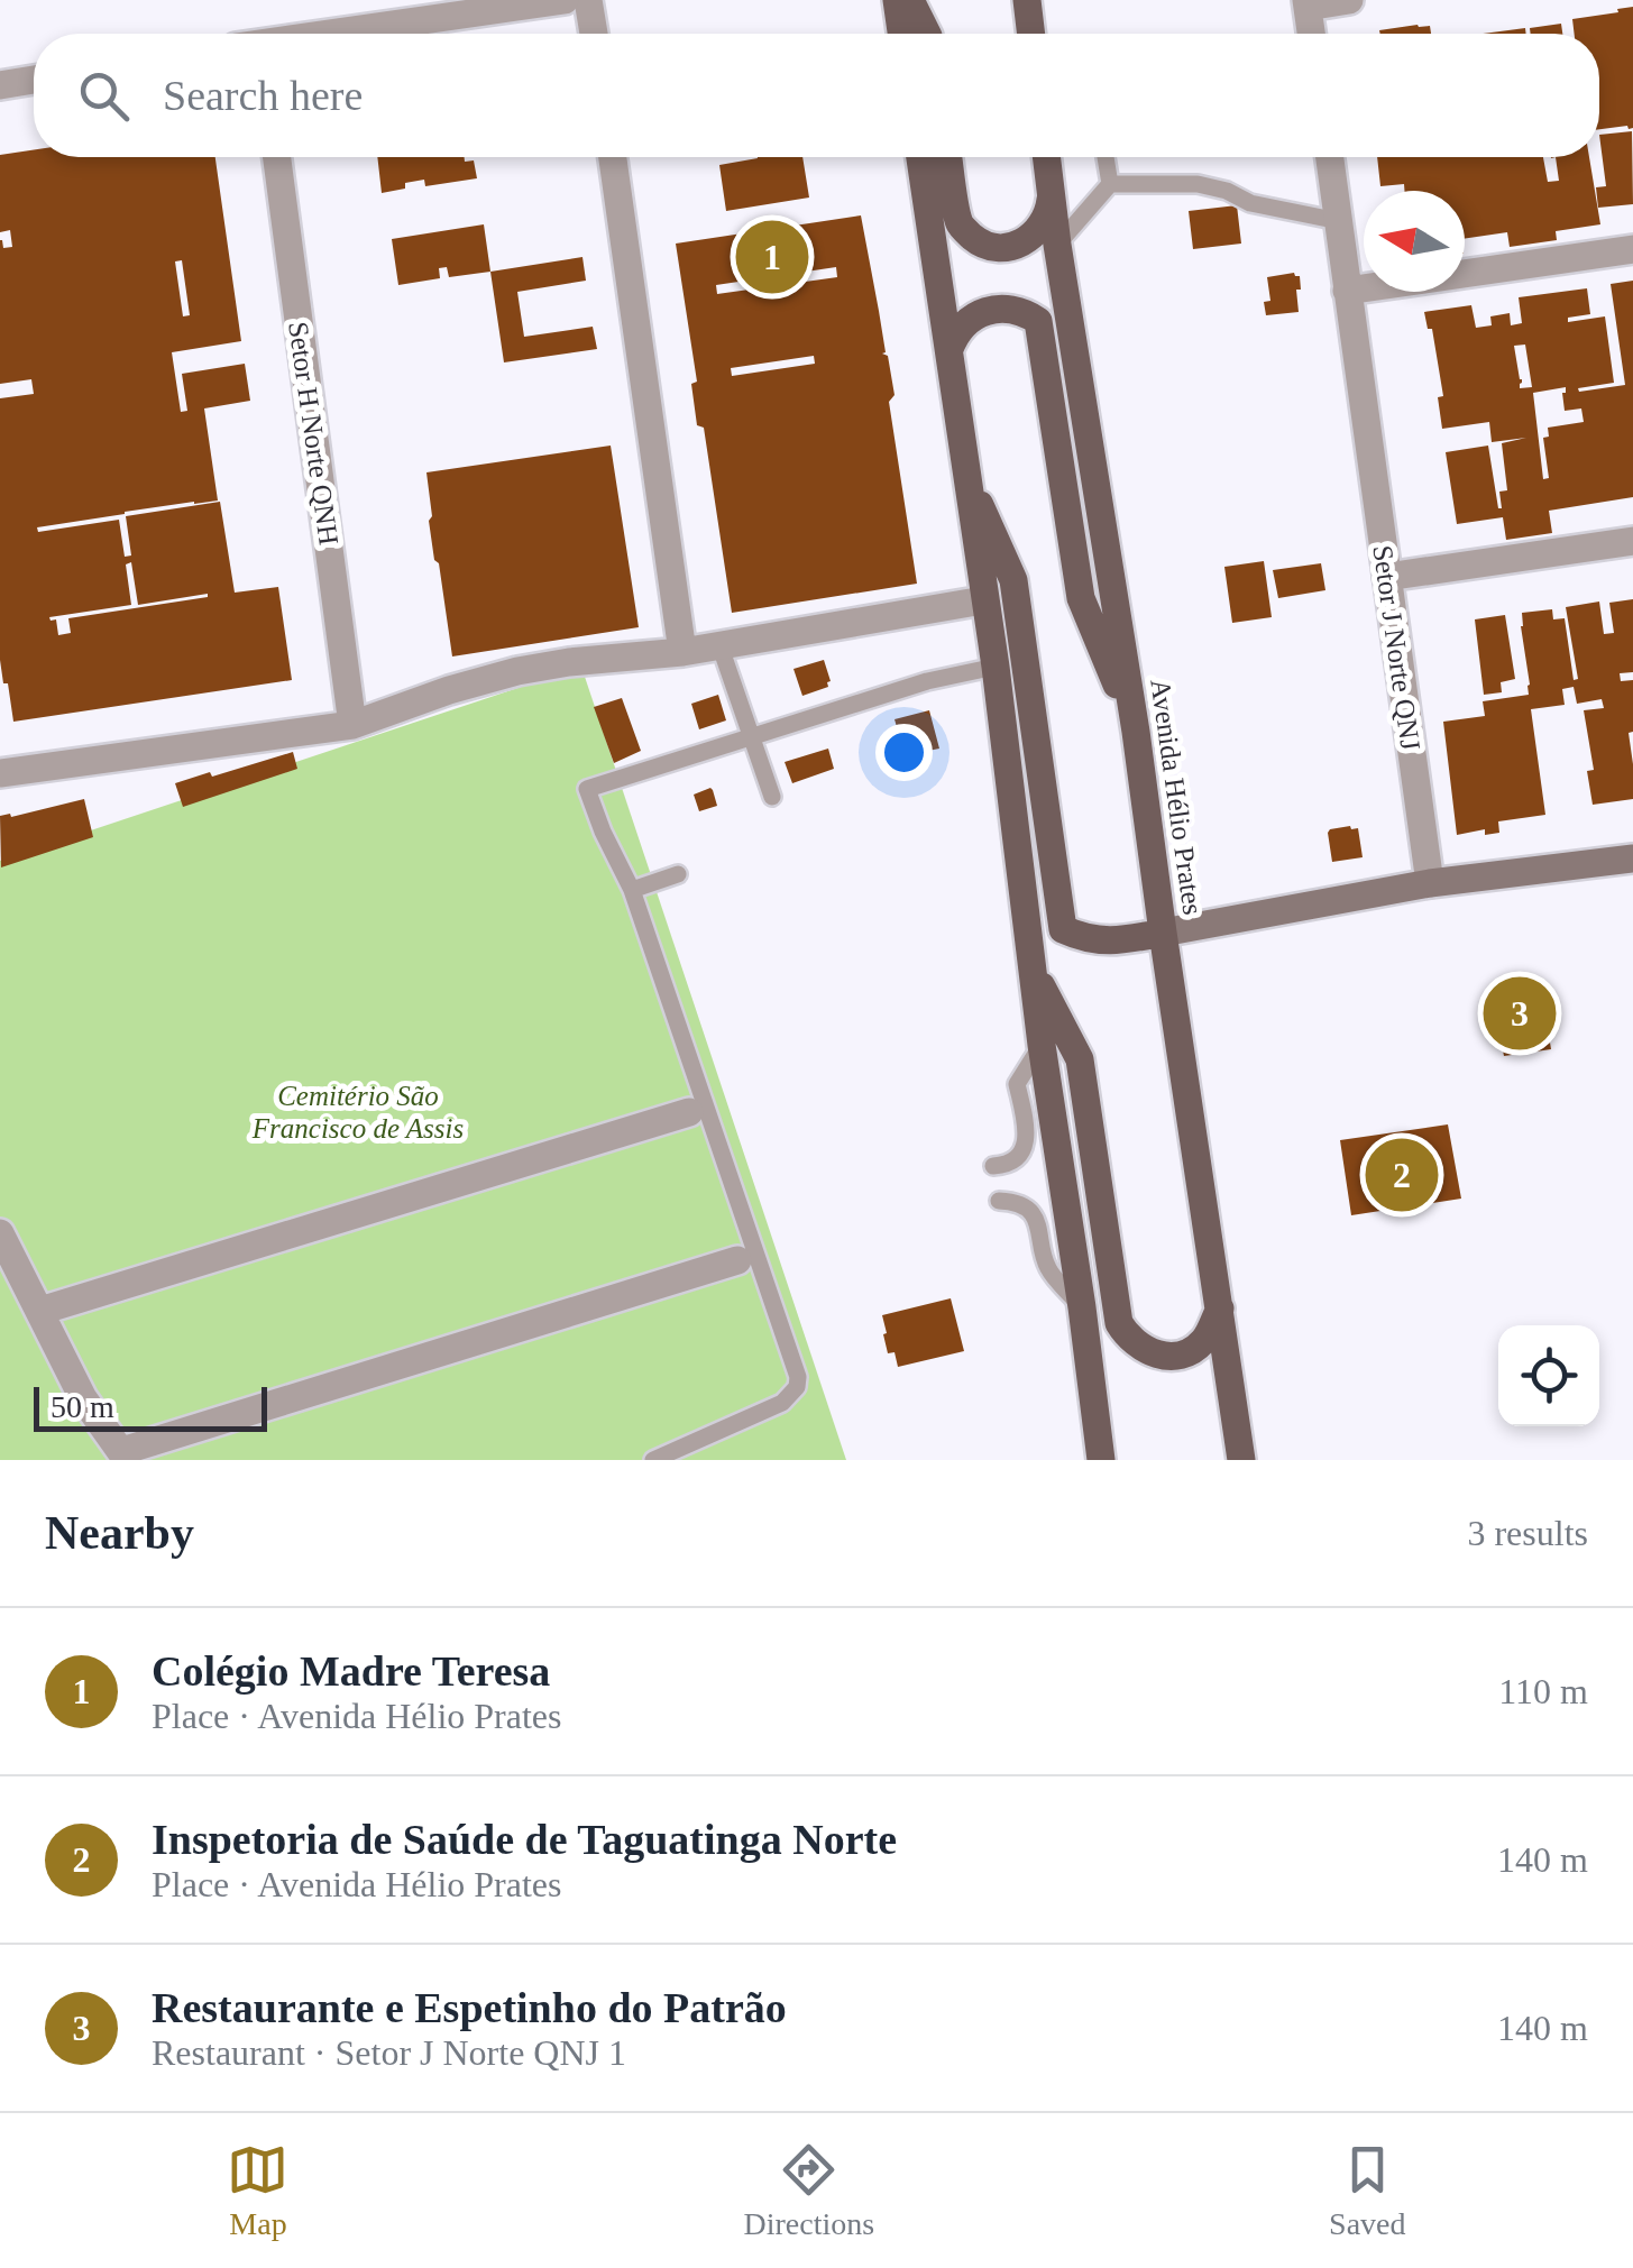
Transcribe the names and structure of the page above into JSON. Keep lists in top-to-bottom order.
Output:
{
  "streets": {
    "main road": ["Avenida Hélio Prates"],
    "street": ["Setor H Norte QNH", "Setor J Norte QNJ"]
  },
  "parks": ["Cemitério São Francisco de Assis"],
  "scale_bar": "50 m",
  "north": "left",
  "page": {
    "search": "Search here",
    "pins": ["1", "3", "2"],
    "scale": "50 m",
    "heading": ["Nearby", "3 results"],
    "list": [
      {
        "mark": "1",
        "name": "Colégio Madre Teresa",
        "note": "Place · Avenida Hélio Prates",
        "value": "110 m"
      },
      {
        "mark": "2",
        "name": "Inspetoria de Saúde de Taguatinga Norte",
        "note": "Place · Avenida Hélio Prates",
        "value": "140 m"
      },
      {
        "mark": "3",
        "name": "Restaurante e Espetinho do Patrão",
        "note": "Restaurant · Setor J Norte QNJ 1",
        "value": "140 m"
      }
    ],
    "nav": ["Map", "Directions", "Saved"]
  }
}
